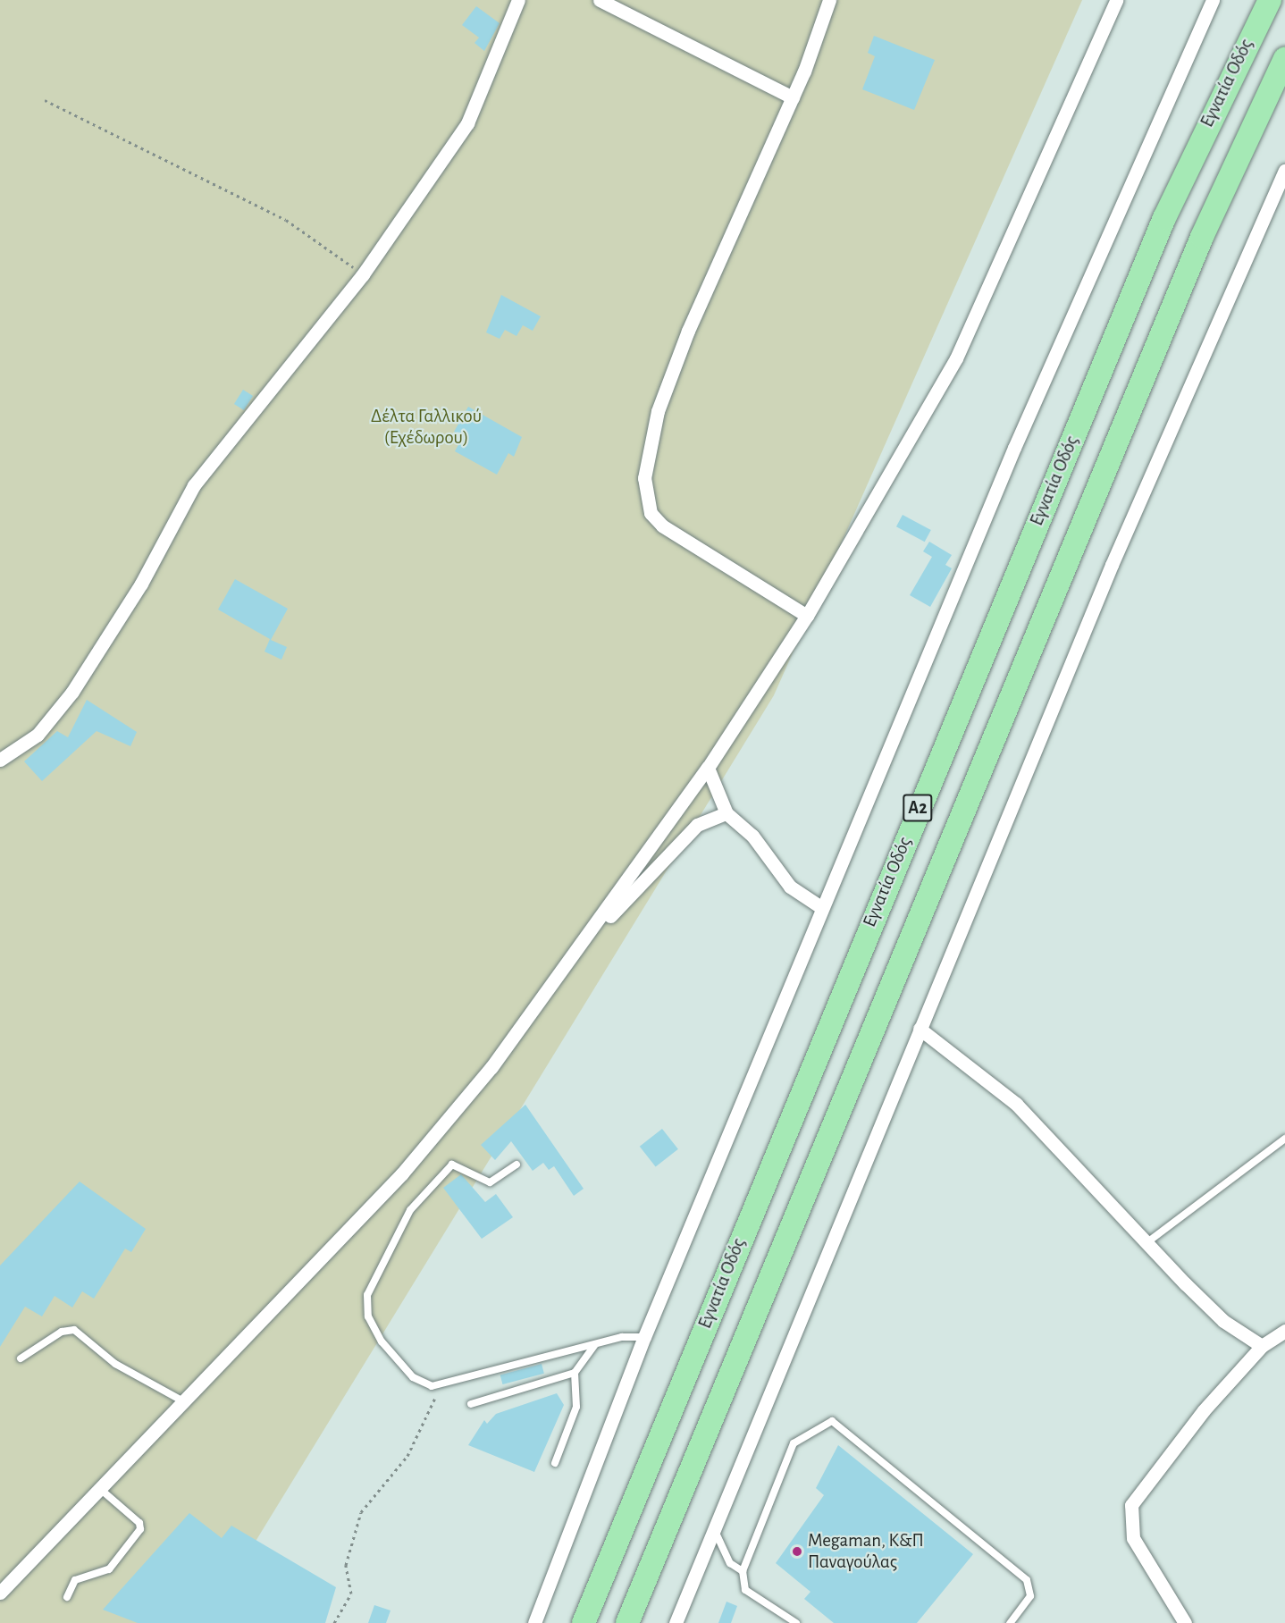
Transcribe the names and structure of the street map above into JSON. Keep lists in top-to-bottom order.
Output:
{
  "streets": {
    "highway": ["Εγνατία Οδός", "Α2"]
  },
  "parks": ["Δέλτα Γαλλικού (Εχέδωρου)"],
  "places": ["Megaman, Κ&Π Παναγούλας"]
}
